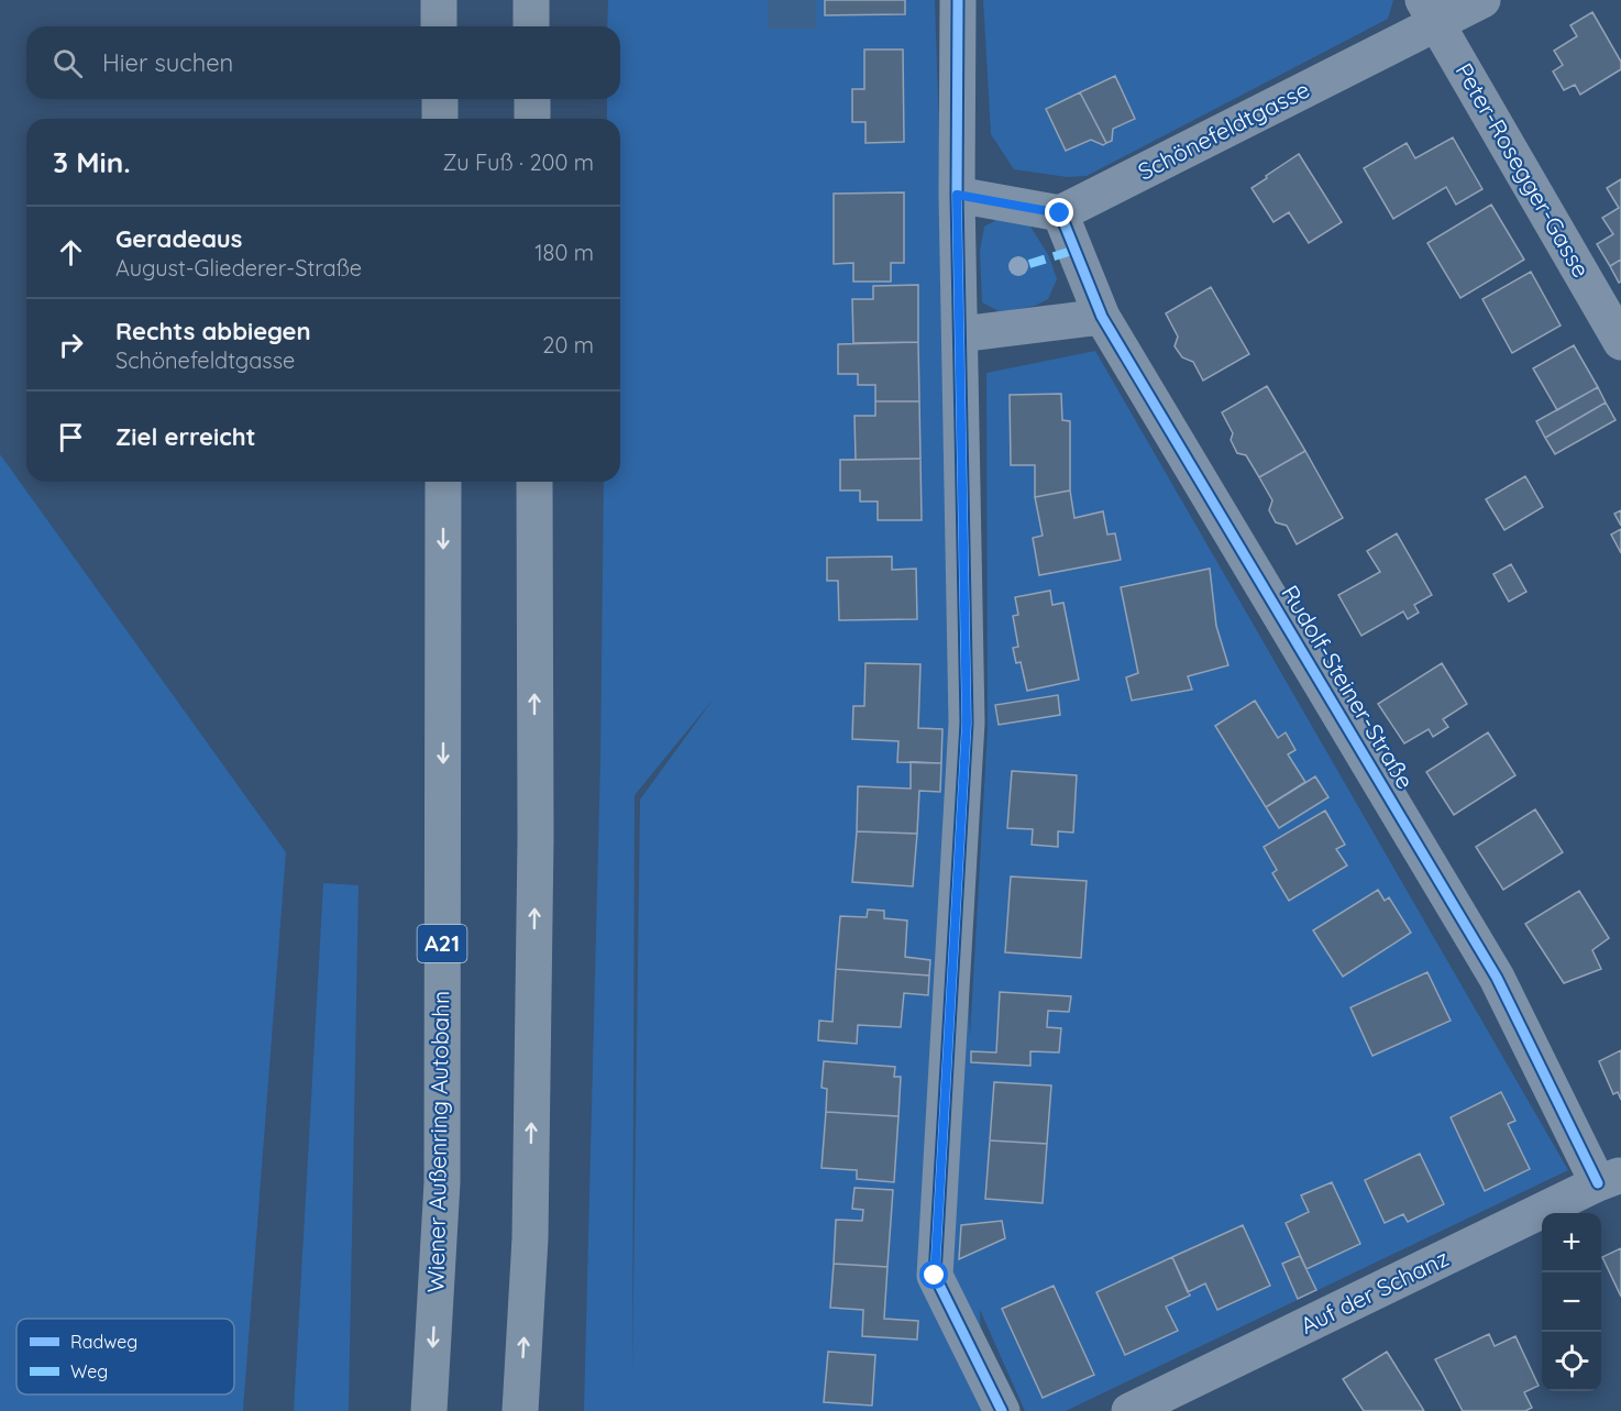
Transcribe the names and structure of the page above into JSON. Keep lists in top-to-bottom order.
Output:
{
  "streets": {
    "highway": ["A21", "Wiener Außenring Autobahn"],
    "street": [
      "Schönefeldtgasse",
      "Peter-Rosegger-Gasse",
      "Rudolf-Steiner-Straße",
      "Auf der Schanz"
    ]
  },
  "crossings": [
    ["Schönefeldtgasse", "Peter-Rosegger-Gasse"],
    ["Schönefeldtgasse", "Rudolf-Steiner-Straße"],
    ["Rudolf-Steiner-Straße", "Auf der Schanz"]
  ],
  "legend": ["Radweg", "Weg"],
  "page": {
    "search": "Hier suchen",
    "heading": ["3 Min.", "Zu Fuß · 200 m"],
    "list": [
      ["Geradeaus", "August-Gliederer-Straße", "180 m"],
      ["Rechts abbiegen", "Schönefeldtgasse", "20 m"],
      "Ziel erreicht"
    ],
    "map_buttons": ["+", "−"]
  }
}
